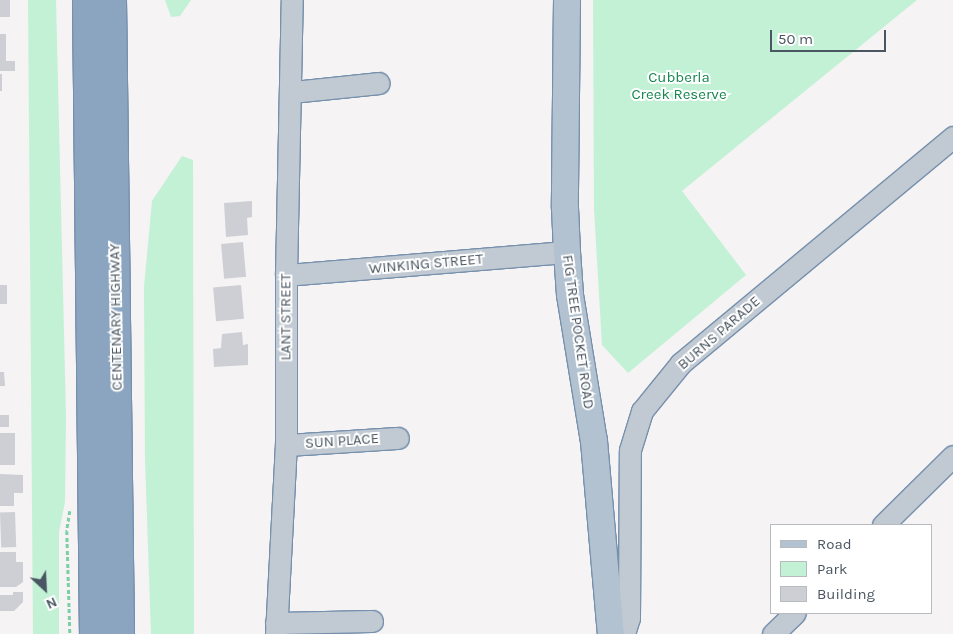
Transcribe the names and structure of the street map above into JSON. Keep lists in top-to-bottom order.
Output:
{
  "streets": {
    "highway": ["CENTENARY HIGHWAY"],
    "main road": ["FIG TREE POCKET ROAD"],
    "street": [
      "WINKING STREET",
      "LANT STREET",
      "BURNS PARADE",
      "SUN PLACE"
    ]
  },
  "crossings": [
    ["WINKING STREET", "LANT STREET"],
    ["WINKING STREET", "FIG TREE POCKET ROAD"],
    ["LANT STREET", "SUN PLACE"]
  ],
  "parks": ["Cubberla Creek Reserve"],
  "legend": ["Road", "Park", "Building"],
  "scale_bar": "50 m",
  "north": "bottom right"
}
